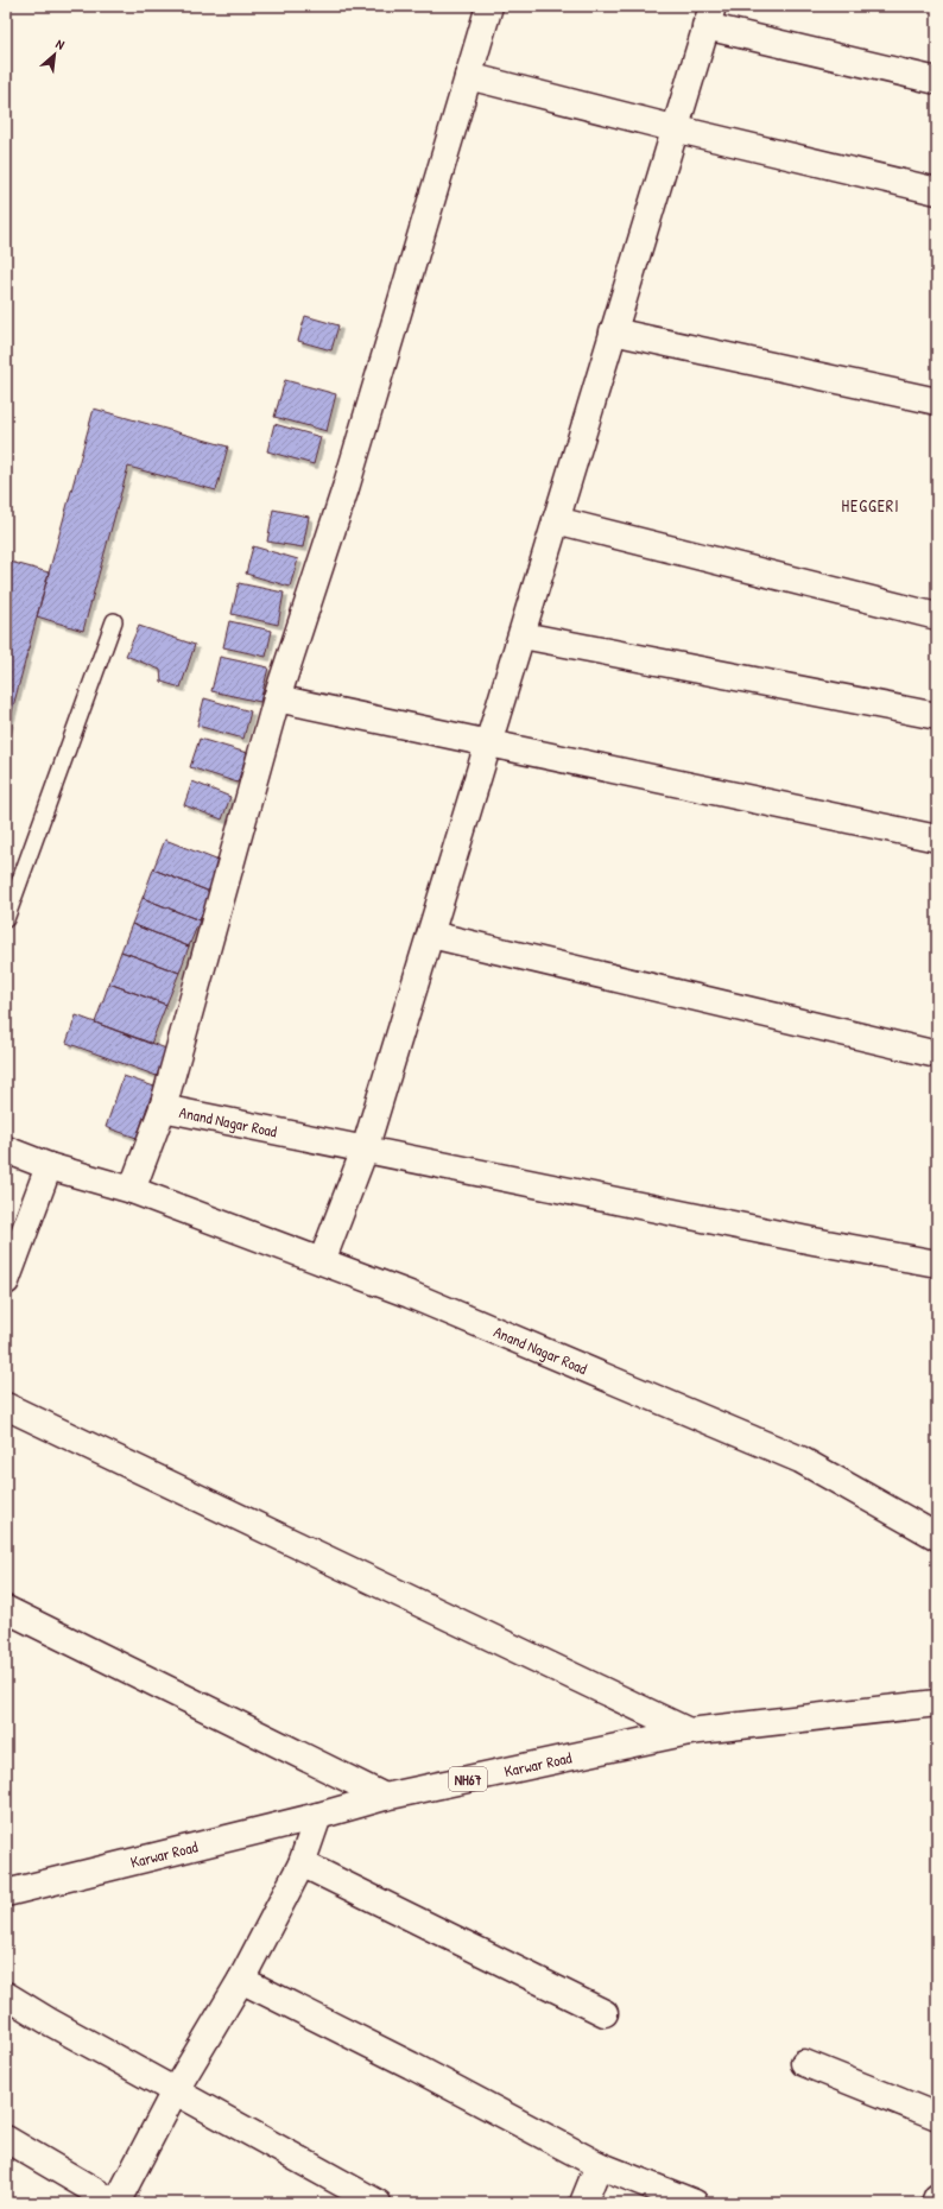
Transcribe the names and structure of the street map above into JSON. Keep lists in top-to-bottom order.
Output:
{
  "streets": {
    "main road": ["Anand Nagar Road", "Karwar Road", "NH67"]
  },
  "districts": ["HEGGERI"],
  "north": "top right"
}
